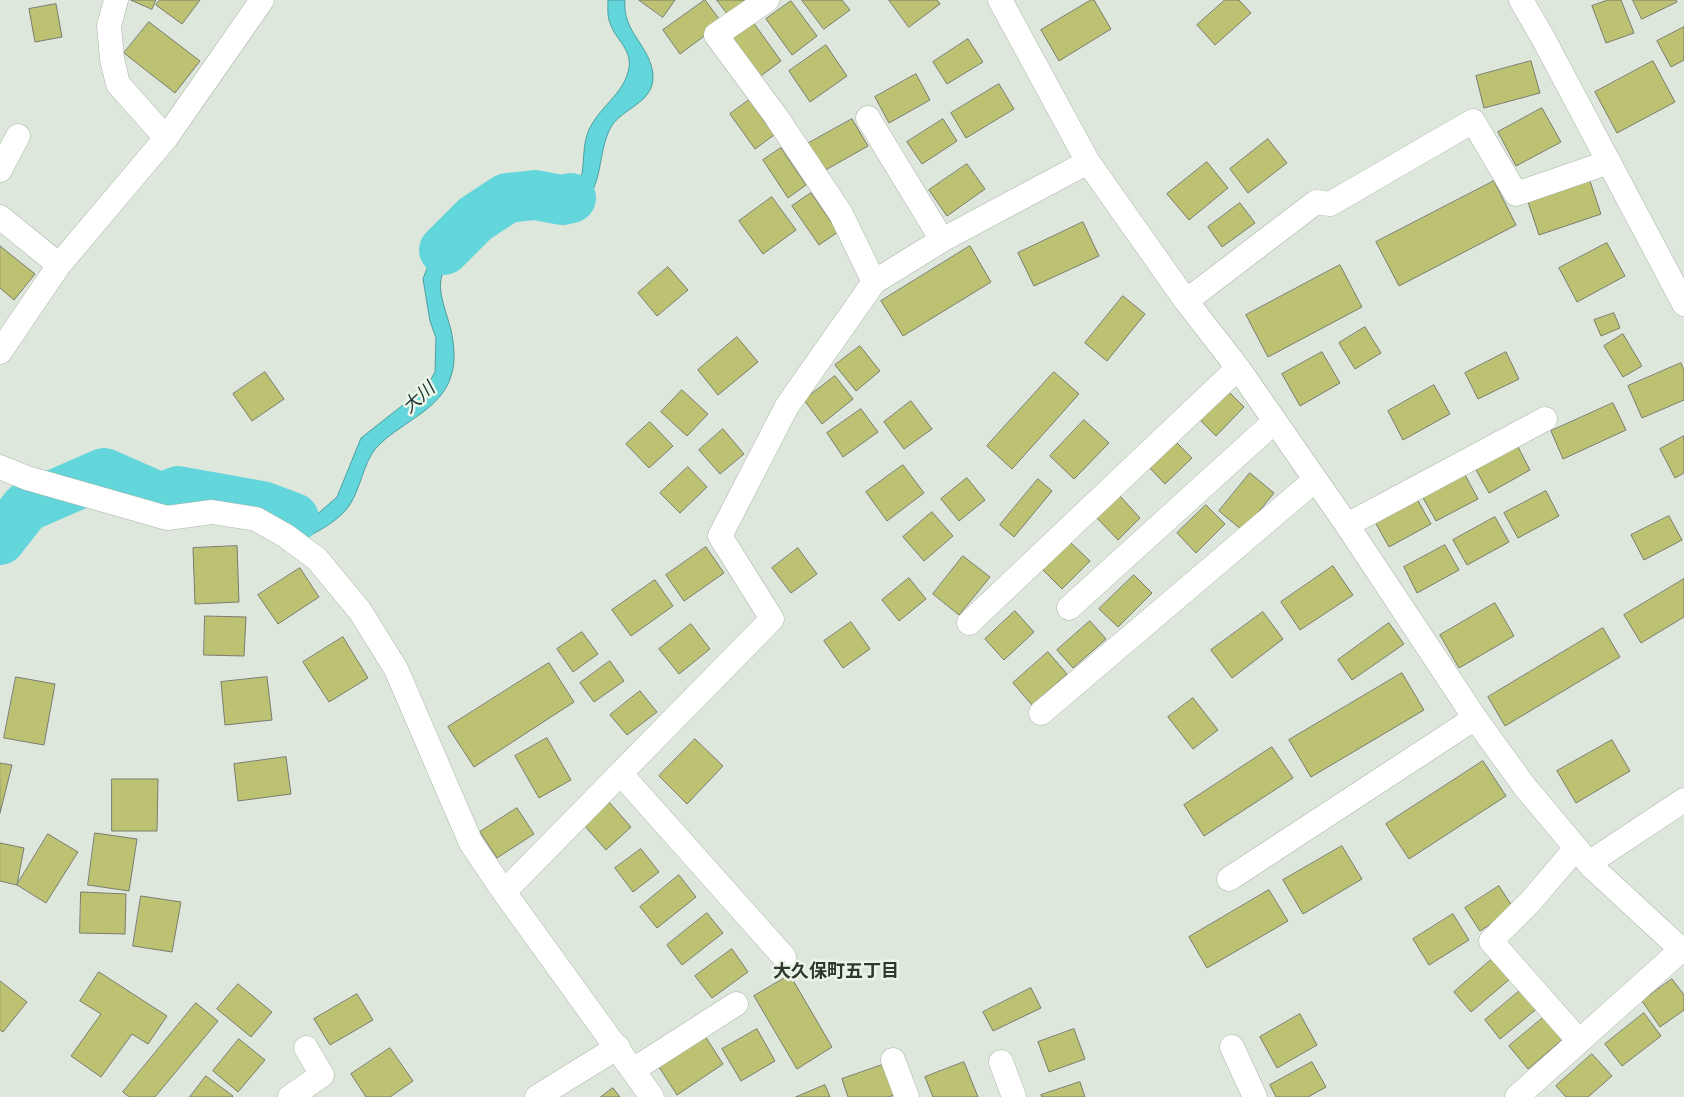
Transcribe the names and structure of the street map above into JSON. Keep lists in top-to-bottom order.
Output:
{
  "districts": ["大久保町五丁目"],
  "water": ["大川"]
}
